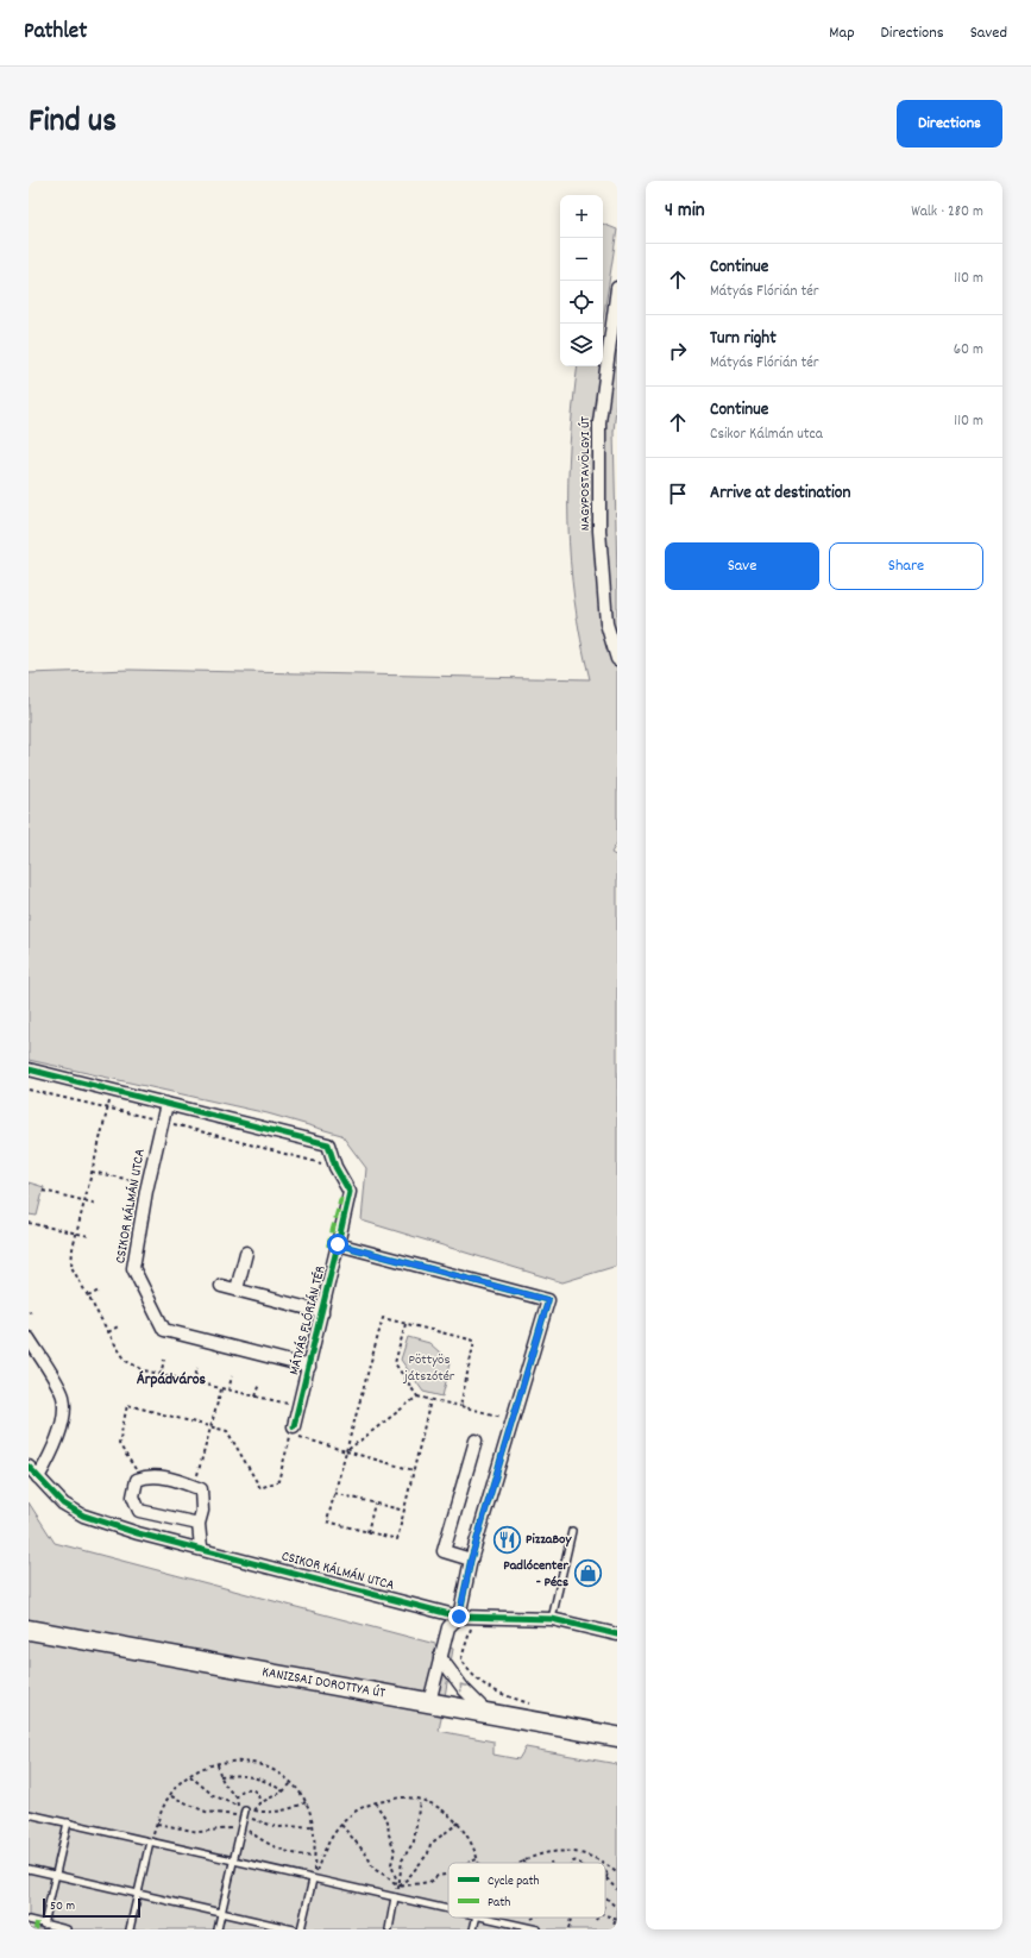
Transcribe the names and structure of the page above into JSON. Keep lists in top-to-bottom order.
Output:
{
  "streets": {
    "main road": ["KANIZSAI DOROTTYA ÚT"],
    "street": ["NAGYPOSTAVÖLGYI ÚT", "CSIKOR KÁLMÁN UTCA", "MÁTYÁS FLÓRIÁN TÉR"]
  },
  "crossings": [
    ["CSIKOR KÁLMÁN UTCA", "MÁTYÁS FLÓRIÁN TÉR"]
  ],
  "districts": ["Árpádváros"],
  "parks": ["Pöttyös játszótér"],
  "places": {
    "restaurant": ["PizzaBoy"],
    "shop": ["Padlócenter - Pécs"]
  },
  "legend": ["Cycle path", "Path"],
  "scale_bar": "50 m",
  "page": {
    "header": "Pathlet",
    "nav": ["Map", "Directions", "Saved"],
    "title": "Find us",
    "buttons": [
      "Directions",
      ["Save", "Share"]
    ],
    "heading": ["4 min", "Walk · 280 m"],
    "map_buttons": ["+", "−"],
    "list": [
      ["Continue", "Mátyás Flórián tér", "110 m"],
      ["Turn right", "Mátyás Flórián tér", "60 m"],
      ["Continue", "Csikor Kálmán utca", "110 m"],
      "Arrive at destination"
    ],
    "scale": "50 m"
  }
}
